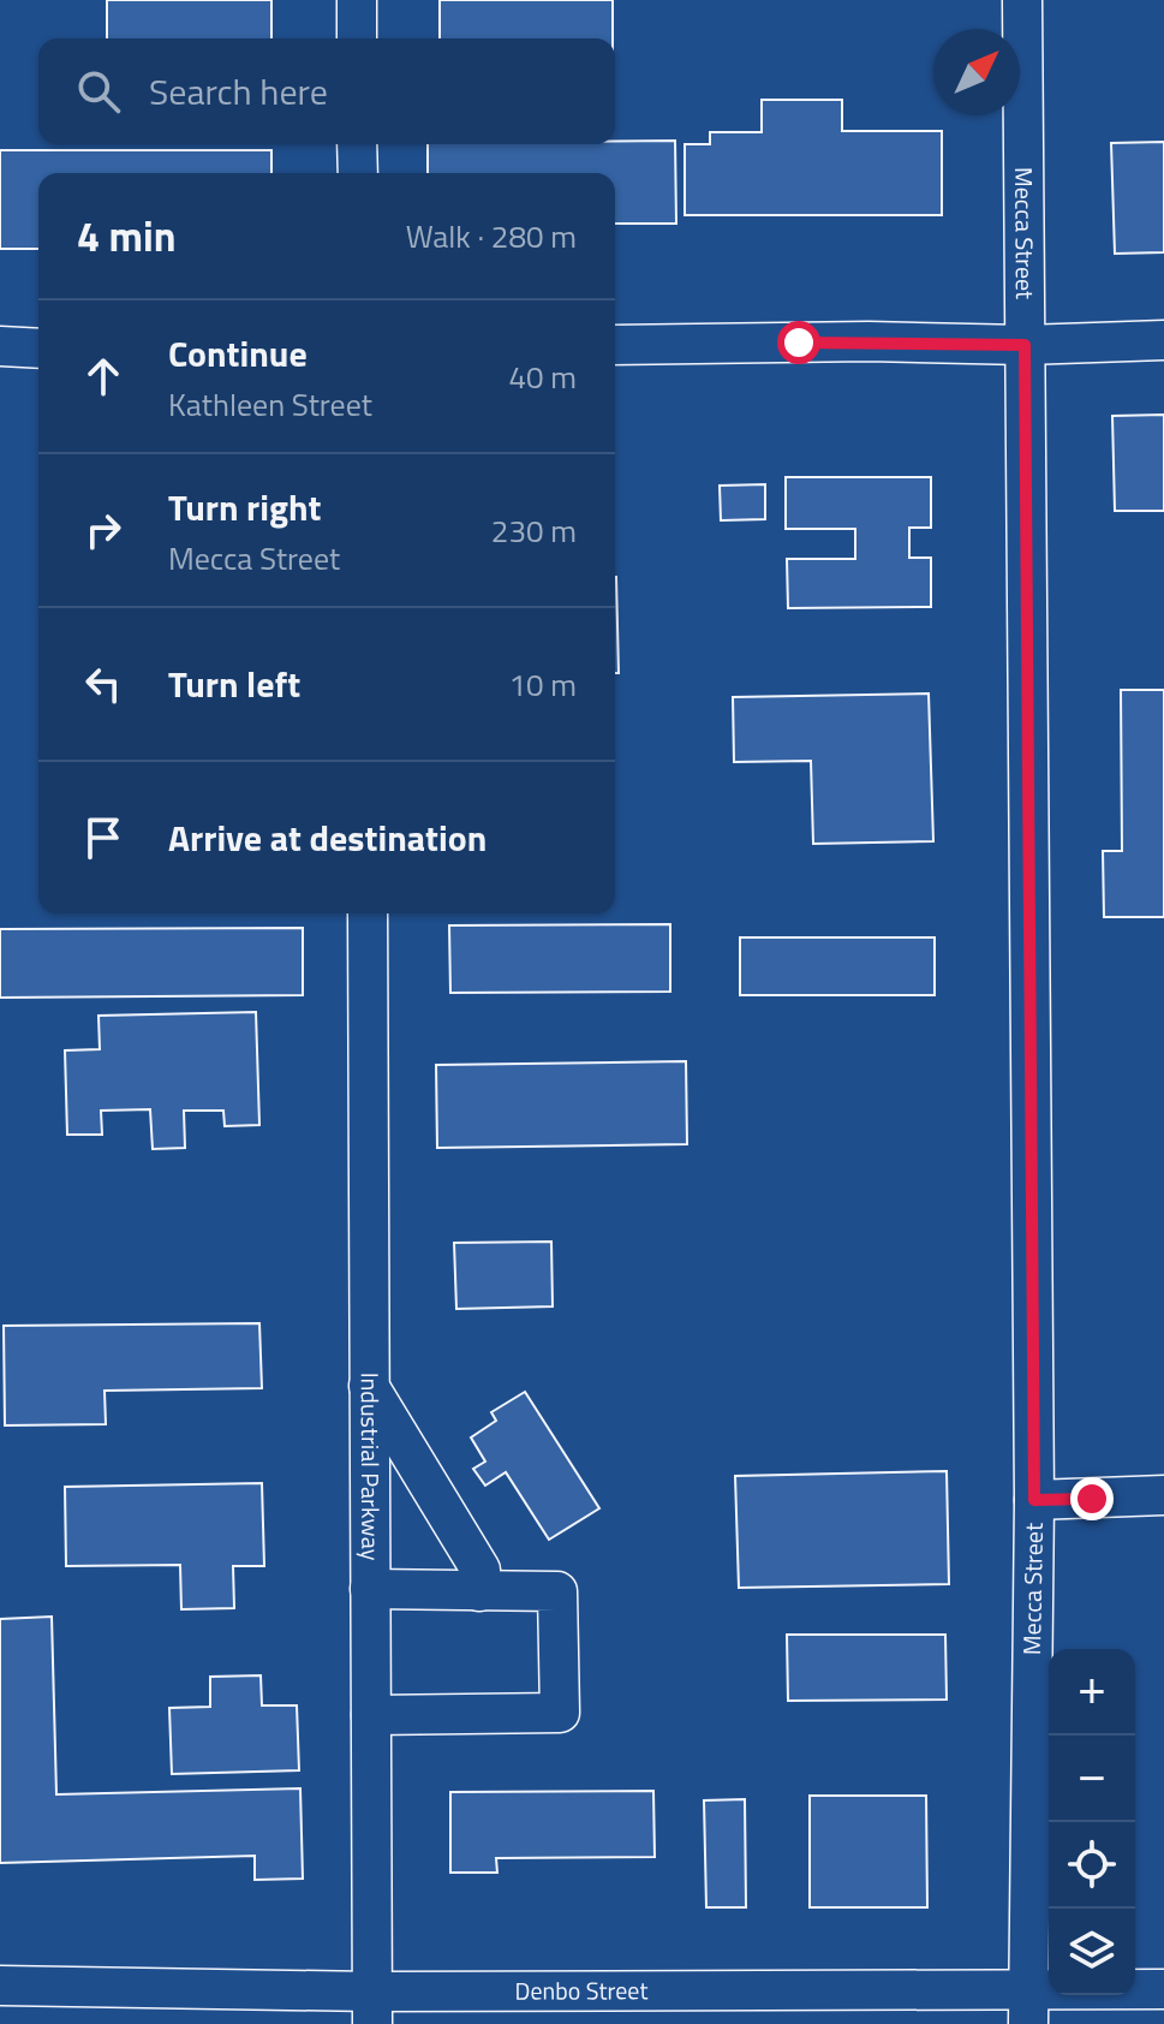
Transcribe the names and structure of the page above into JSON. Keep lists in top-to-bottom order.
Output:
{
  "streets": {
    "street": ["Mecca Street", "Industrial Parkway", "Denbo Street"]
  },
  "crossings": [
    ["Mecca Street", "Denbo Street"],
    ["Industrial Parkway", "Denbo Street"]
  ],
  "north": "top right",
  "page": {
    "search": "Search here",
    "heading": ["4 min", "Walk · 280 m"],
    "list": [
      ["Continue", "Kathleen Street", "40 m"],
      ["Turn right", "Mecca Street", "230 m"],
      ["Turn left", "10 m"],
      "Arrive at destination"
    ],
    "map_buttons": ["+", "−"]
  }
}
